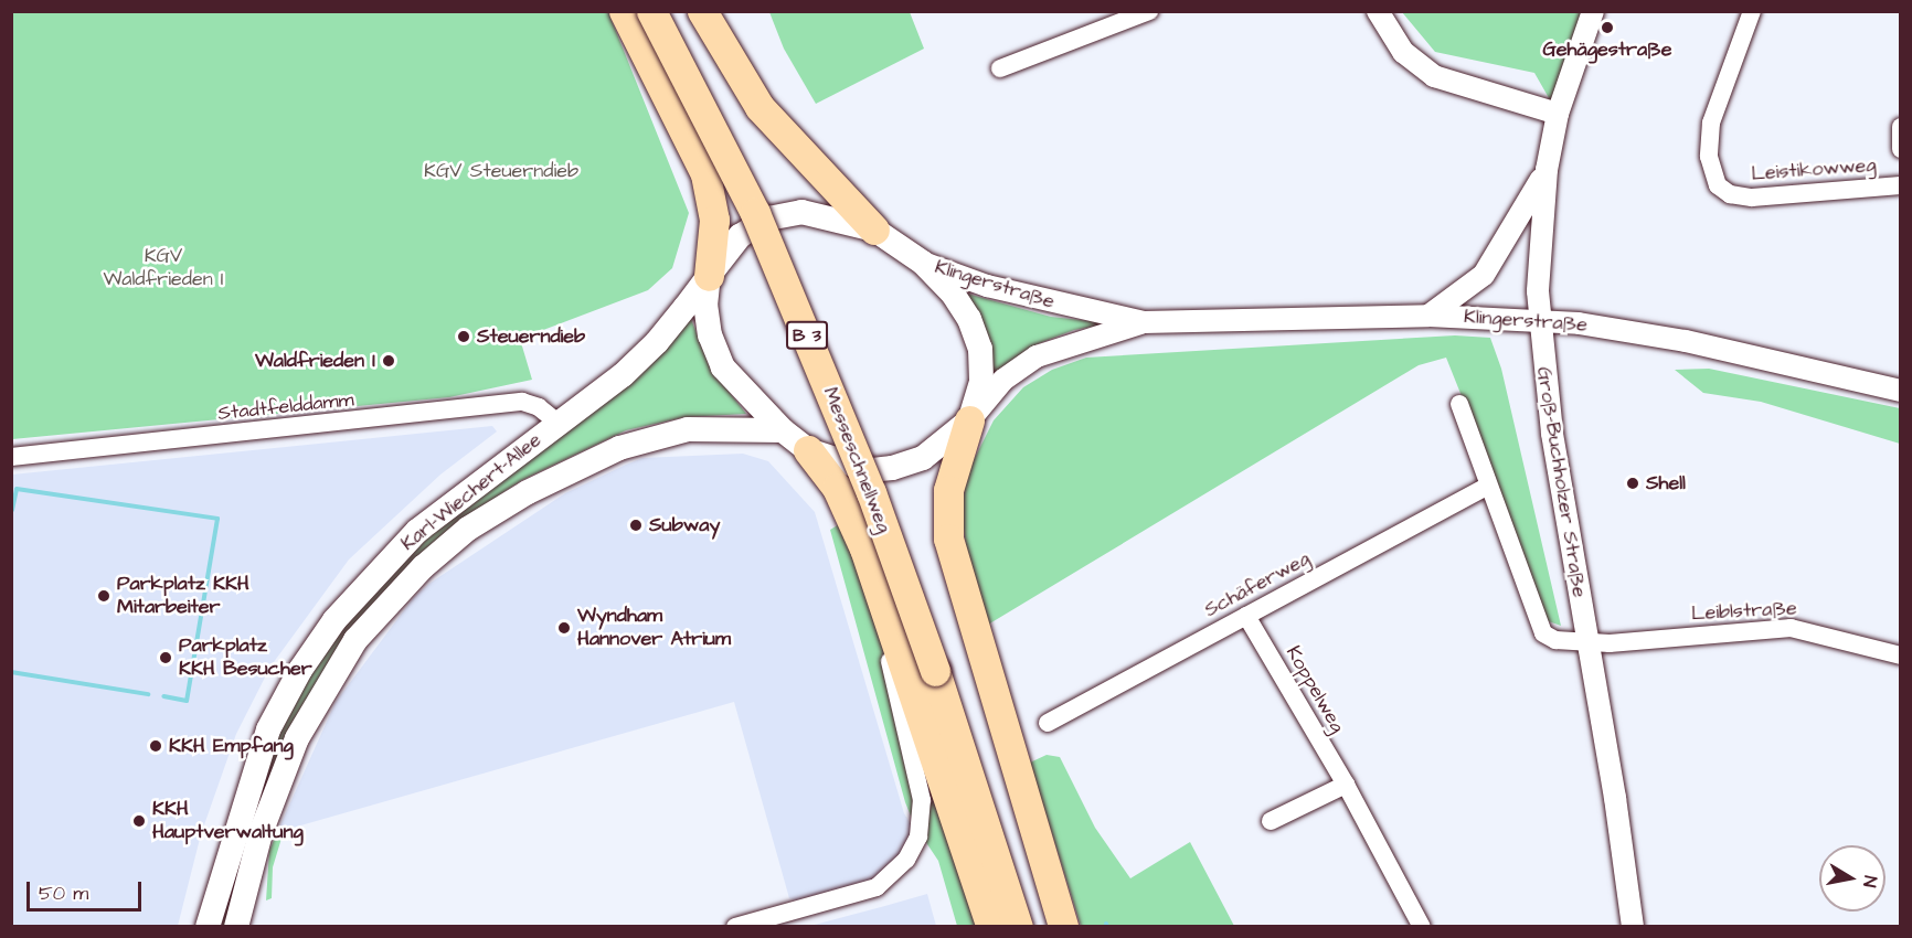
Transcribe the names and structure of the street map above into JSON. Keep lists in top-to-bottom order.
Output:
{
  "streets": {
    "highway": ["B 3", "Messeschnellweg"],
    "main road": ["Karl-Wiechert-Allee"],
    "street": [
      "Leistikowweg",
      "Klingerstraße",
      "Stadtfelddamm",
      "Groß-Buchholzer Straße",
      "Schäferweg",
      "Leiblstraße",
      "Koppelweg"
    ]
  },
  "crossings": [
    ["Klingerstraße", "Groß-Buchholzer Straße"],
    ["Stadtfelddamm", "Karl-Wiechert-Allee"],
    ["Groß-Buchholzer Straße", "Leiblstraße"],
    ["Schäferweg", "Koppelweg"]
  ],
  "parks": ["KGV Steuerndieb", "KGV Waldfrieden I"],
  "places": [
    "Gehägestraße",
    "Steuerndieb",
    "Waldfrieden I",
    "Shell",
    "Subway",
    "Parkplatz KKH Mitarbeiter",
    "Wyndham Hannover Atrium",
    "Parkplatz KKH Besucher",
    "KKH Empfang",
    "KKH Hauptverwaltung"
  ],
  "scale_bar": "50 m",
  "north": "right"
}
